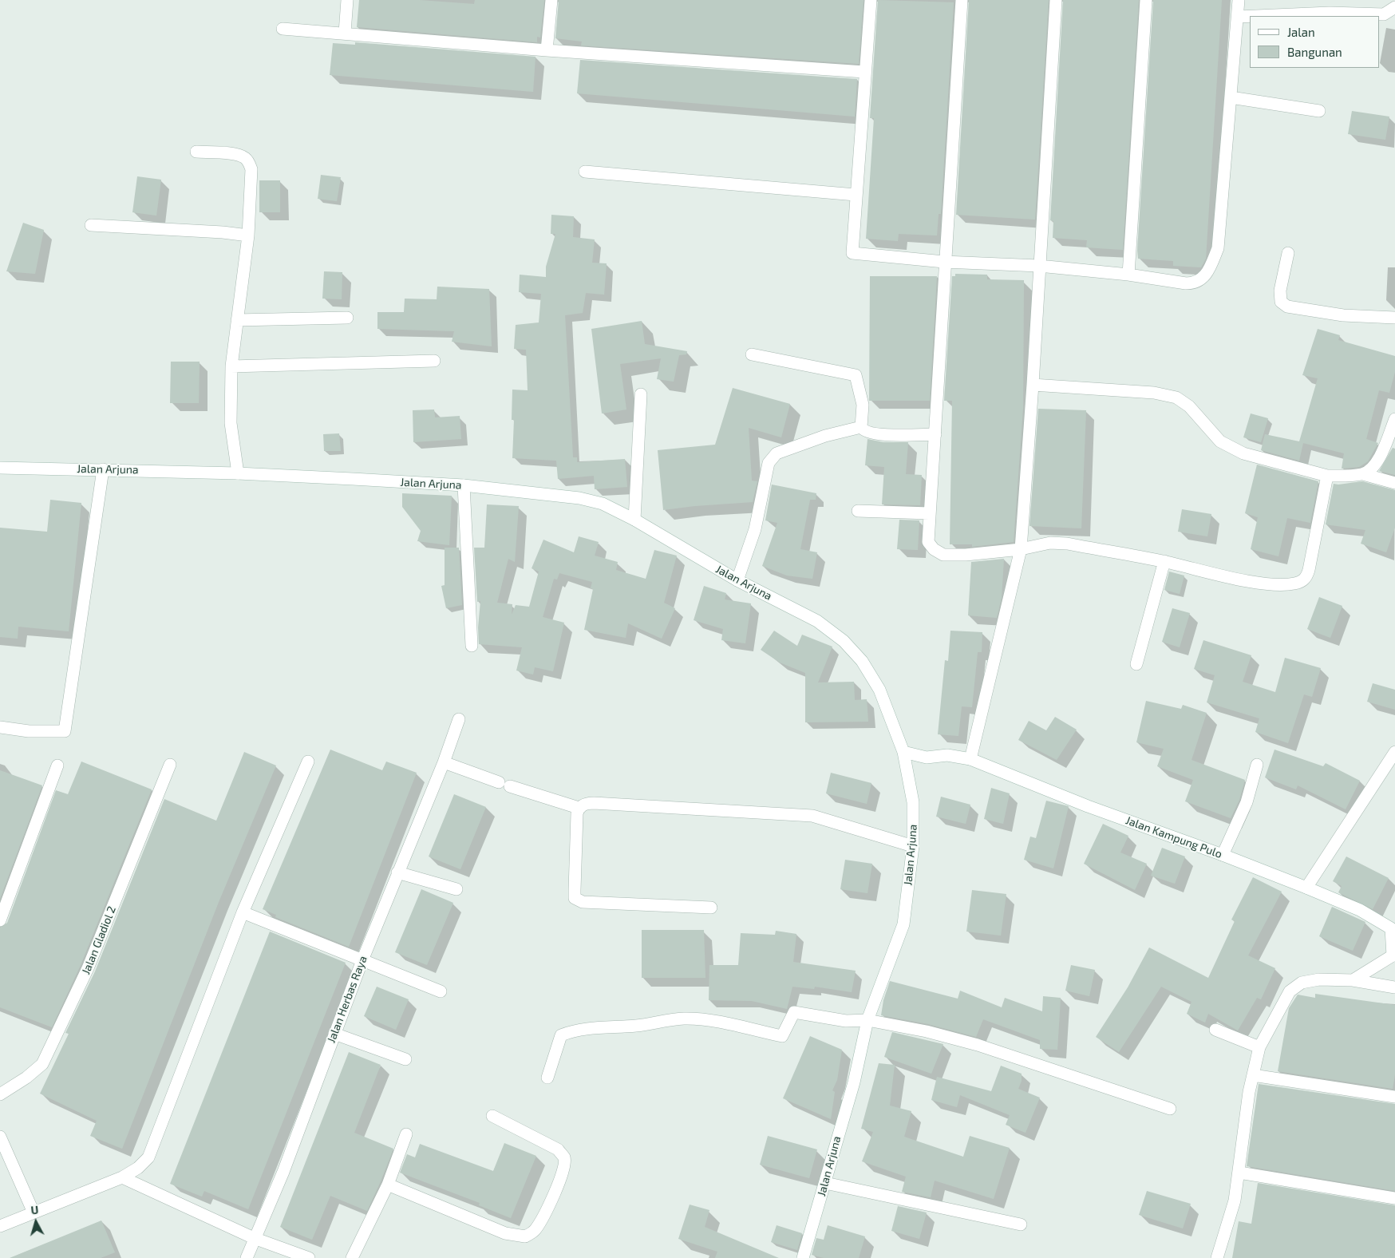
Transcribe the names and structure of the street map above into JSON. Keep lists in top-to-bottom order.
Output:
{
  "streets": {
    "street": [
      "Jalan Arjuna",
      "Jalan Kampung Pulo",
      "Jalan Gladiol 2",
      "Jalan Herbas Raya"
    ]
  },
  "crossings": [
    ["Jalan Arjuna", "Jalan Kampung Pulo"]
  ],
  "legend": ["Jalan", "Bangunan"],
  "north": "top"
}
